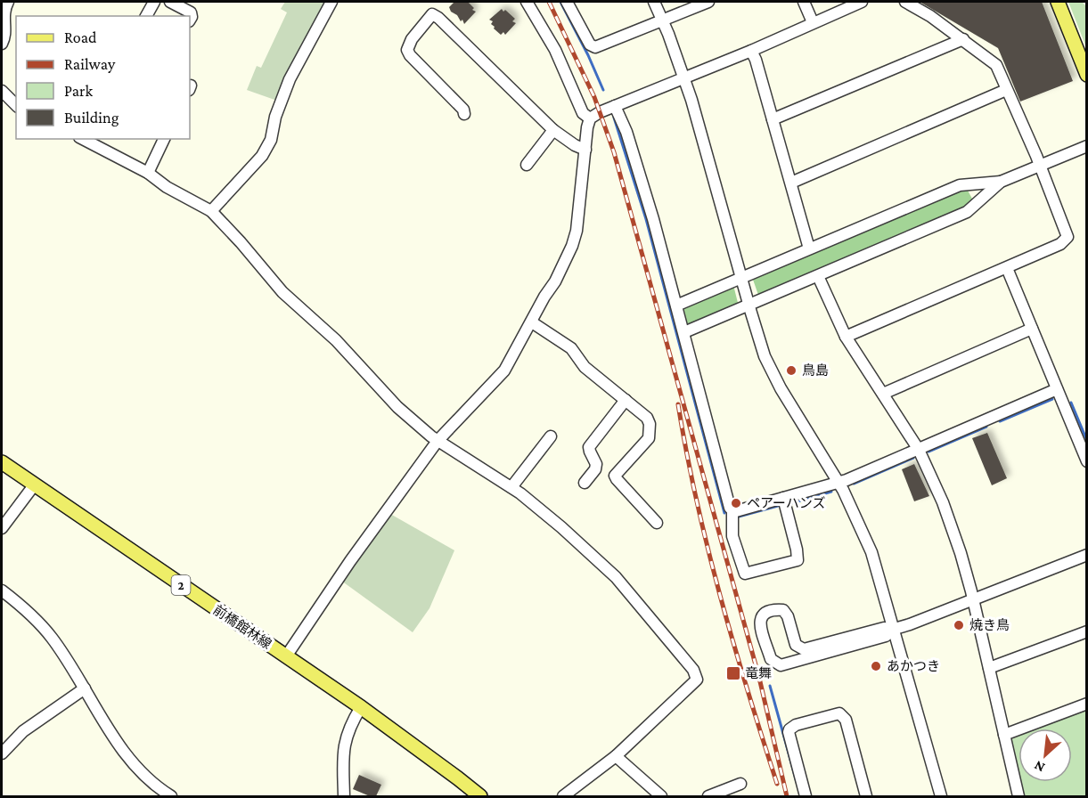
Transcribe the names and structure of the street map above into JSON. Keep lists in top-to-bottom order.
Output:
{
  "streets": {
    "main road": ["2", "前橋館林線"]
  },
  "places": {
    "other": [
      "鳥島",
      "ペアーハンズ",
      "焼き鳥",
      "あかつき"
    ],
    "transit": ["竜舞"]
  },
  "legend": [
    "Road",
    "Railway",
    "Park",
    "Building"
  ],
  "north": "bottom left"
}
